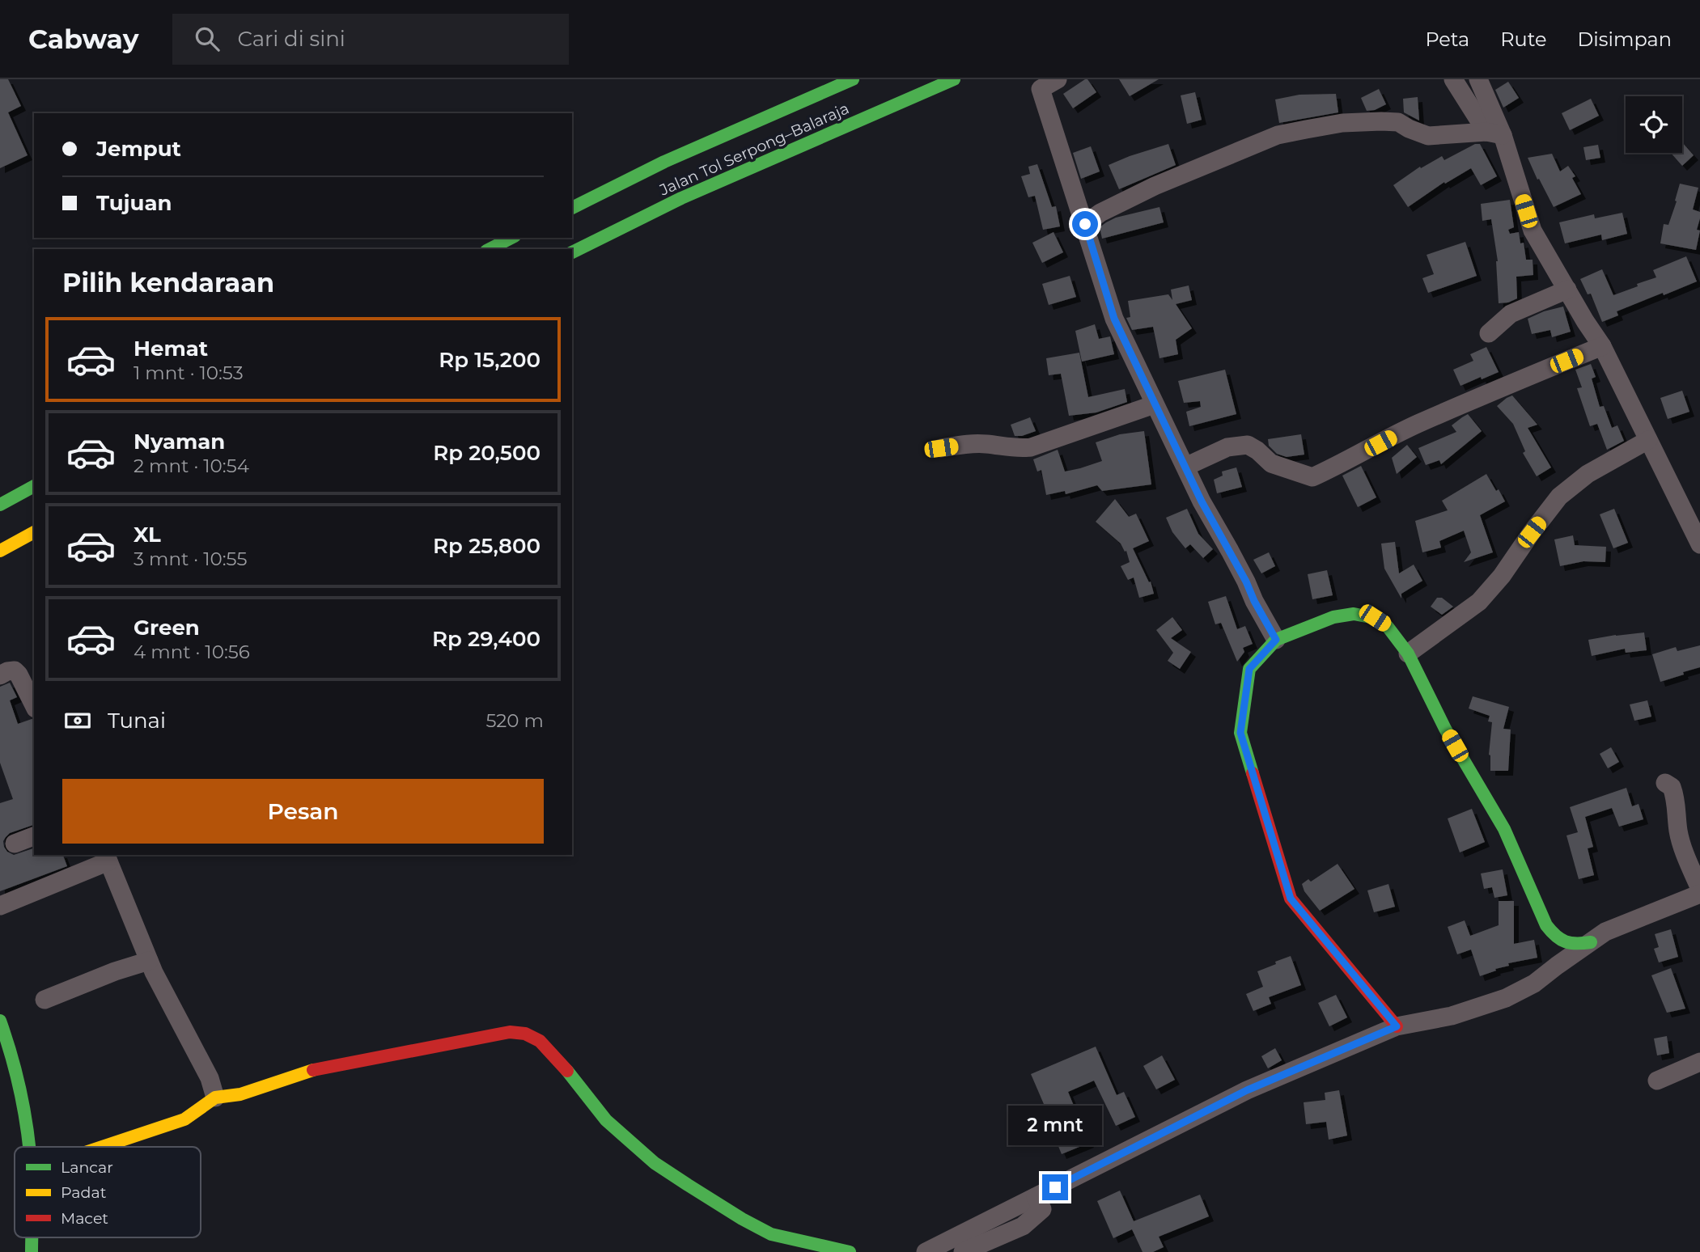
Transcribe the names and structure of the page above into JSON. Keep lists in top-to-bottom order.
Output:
{
  "streets": {
    "main road": ["Jalan Tol Serpong–Balaraja"]
  },
  "legend": ["Lancar", "Padat", "Macet"],
  "page": {
    "header": "Cabway",
    "search": "Cari di sini",
    "nav": ["Peta", "Rute", "Disimpan"],
    "banner": ["Jemput", "Tujuan"],
    "heading": "Pilih kendaraan",
    "list": [
      {
        "name": "Hemat",
        "note": "1 mnt · 10:53",
        "value": "Rp 15,200"
      },
      {
        "name": "Nyaman",
        "note": "2 mnt · 10:54",
        "value": "Rp 20,500"
      },
      {
        "name": "XL",
        "note": "3 mnt · 10:55",
        "value": "Rp 25,800"
      },
      {
        "name": "Green",
        "note": "4 mnt · 10:56",
        "value": "Rp 29,400"
      }
    ],
    "pay": ["Tunai", "520 m"],
    "buttons": "Pesan",
    "bubble": "2 mnt"
  }
}
